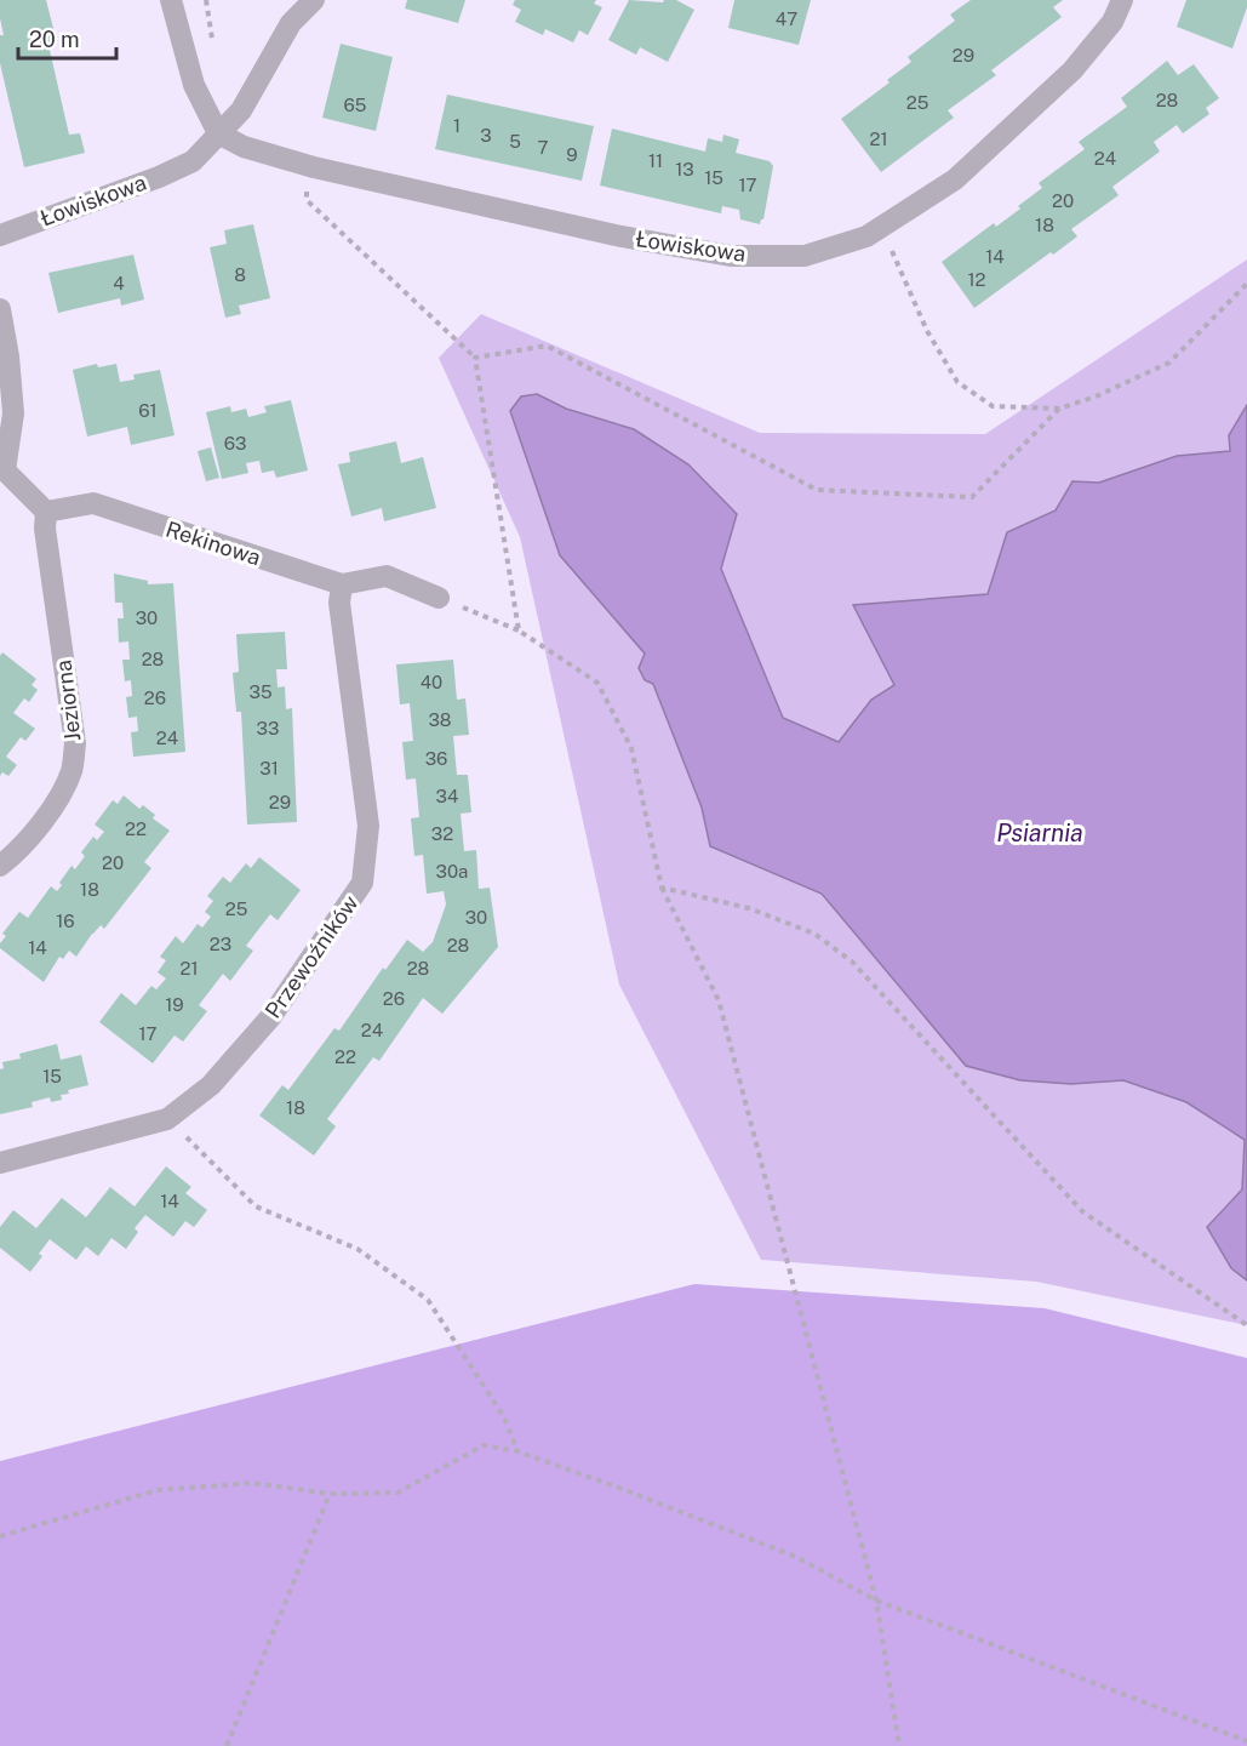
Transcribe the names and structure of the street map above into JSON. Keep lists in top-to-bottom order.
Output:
{
  "streets": {
    "street": [
      "Łowiskowa",
      "Rekinowa",
      "Jeziorna",
      "Przewoźników"
    ]
  },
  "crossings": [
    ["Rekinowa", "Jeziorna"],
    ["Rekinowa", "Przewoźników"]
  ],
  "water": ["Psiarnia"],
  "house_numbers": [
    "47",
    "29",
    "28",
    "25",
    "65",
    "1",
    "3",
    "21",
    "5",
    "7",
    "9",
    "24",
    "11",
    "13",
    "15",
    "17",
    "20",
    "18",
    "14",
    "8",
    "12",
    "4",
    "61",
    "63",
    "30",
    "28",
    "40",
    "35",
    "26",
    "38",
    "33",
    "24",
    "36",
    "31",
    "34",
    "29",
    "22",
    "32",
    "20",
    "30a",
    "18",
    "25",
    "30",
    "16",
    "23",
    "28",
    "14",
    "21",
    "28",
    "26",
    "19",
    "24",
    "17",
    "22",
    "15",
    "18",
    "14"
  ],
  "scale_bar": "20 m"
}
